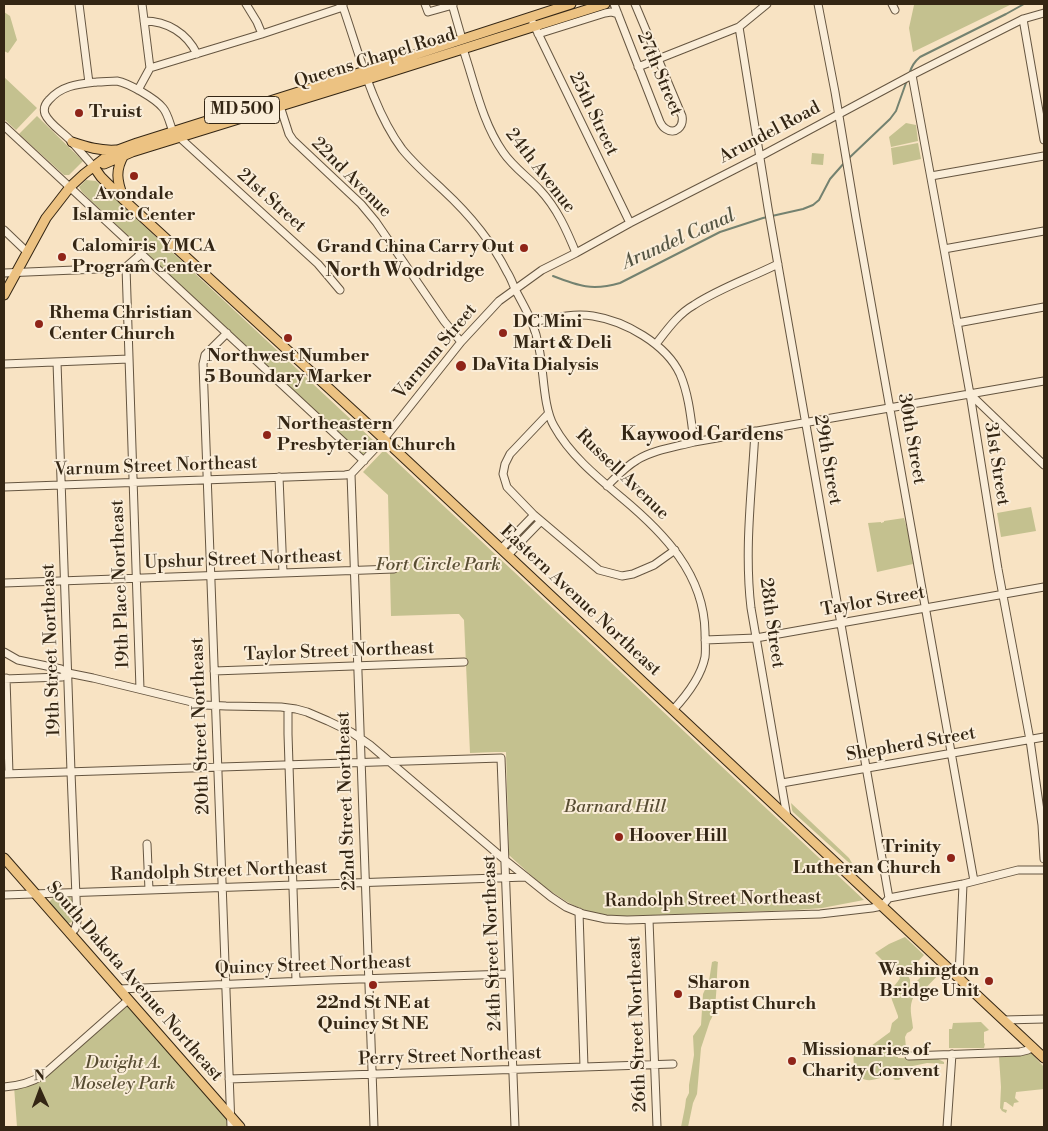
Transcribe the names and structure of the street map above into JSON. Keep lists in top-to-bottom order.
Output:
{
  "streets": {
    "main road": [
      "Queens Chapel Road",
      "MD 500",
      "Eastern Avenue Northeast",
      "South Dakota Avenue Northeast"
    ],
    "street": [
      "27th Street",
      "25th Street",
      "Arundel Road",
      "24th Avenue",
      "22nd Avenue",
      "21st Street",
      "Varnum Street",
      "30th Street",
      "29th Street",
      "31st Street",
      "Varnum Street Northeast",
      "Russell Avenue",
      "Upshur Street Northeast",
      "19th Place Northeast",
      "Taylor Street",
      "28th Street",
      "19th Street Northeast",
      "Taylor Street Northeast",
      "20th Street Northeast",
      "Shepherd Street",
      "22nd Street Northeast",
      "Randolph Street Northeast",
      "24th Street Northeast",
      "Quincy Street Northeast",
      "26th Street Northeast",
      "Perry Street Northeast"
    ]
  },
  "crossings": [
    ["Queens Chapel Road", "27th Street"],
    ["Queens Chapel Road", "25th Street"],
    ["Queens Chapel Road", "24th Avenue"],
    ["Queens Chapel Road", "22nd Avenue"],
    ["Queens Chapel Road", "21st Street"],
    ["Queens Chapel Road", "Russell Avenue"],
    ["Queens Chapel Road", "Eastern Avenue Northeast"],
    ["25th Street", "Arundel Road"],
    ["Arundel Road", "24th Avenue"],
    ["Arundel Road", "Varnum Street"],
    ["Arundel Road", "30th Street"],
    ["Arundel Road", "29th Street"],
    ["Arundel Road", "31st Street"],
    ["Arundel Road", "Russell Avenue"],
    ["22nd Avenue", "Varnum Street"],
    ["Varnum Street", "Russell Avenue"],
    ["Varnum Street", "Eastern Avenue Northeast"],
    ["30th Street", "Taylor Street"],
    ["30th Street", "Shepherd Street"],
    ["29th Street", "Taylor Street"],
    ["29th Street", "Shepherd Street"],
    ["31st Street", "Taylor Street"],
    ["31st Street", "Shepherd Street"],
    ["Varnum Street Northeast", "19th Place Northeast"],
    ["Varnum Street Northeast", "19th Street Northeast"],
    ["Varnum Street Northeast", "20th Street Northeast"],
    ["Varnum Street Northeast", "22nd Street Northeast"],
    ["Russell Avenue", "Eastern Avenue Northeast"],
    ["Russell Avenue", "Taylor Street"],
    ["Upshur Street Northeast", "19th Place Northeast"],
    ["Upshur Street Northeast", "19th Street Northeast"],
    ["Upshur Street Northeast", "20th Street Northeast"],
    ["Upshur Street Northeast", "22nd Street Northeast"],
    ["19th Place Northeast", "Randolph Street Northeast"],
    ["Eastern Avenue Northeast", "28th Street"],
    ["Eastern Avenue Northeast", "Randolph Street Northeast"],
    ["Taylor Street", "28th Street"],
    ["28th Street", "Shepherd Street"],
    ["19th Street Northeast", "Randolph Street Northeast"],
    ["19th Street Northeast", "South Dakota Avenue Northeast"],
    ["Taylor Street Northeast", "20th Street Northeast"],
    ["Taylor Street Northeast", "22nd Street Northeast"],
    ["20th Street Northeast", "Randolph Street Northeast"],
    ["20th Street Northeast", "Quincy Street Northeast"],
    ["20th Street Northeast", "South Dakota Avenue Northeast"],
    ["20th Street Northeast", "Perry Street Northeast"],
    ["22nd Street Northeast", "Randolph Street Northeast"],
    ["22nd Street Northeast", "Quincy Street Northeast"],
    ["22nd Street Northeast", "Perry Street Northeast"],
    ["Randolph Street Northeast", "24th Street Northeast"],
    ["Randolph Street Northeast", "South Dakota Avenue Northeast"],
    ["Randolph Street Northeast", "26th Street Northeast"],
    ["24th Street Northeast", "Quincy Street Northeast"],
    ["24th Street Northeast", "Perry Street Northeast"],
    ["Quincy Street Northeast", "South Dakota Avenue Northeast"],
    ["26th Street Northeast", "Perry Street Northeast"]
  ],
  "districts": ["North Woodridge", "Kaywood Gardens"],
  "water": ["Arundel Canal"],
  "parks": ["Fort Circle Park", "Barnard Hill", "Dwight A. Moseley Park"],
  "places": [
    "Truist",
    "Avondale Islamic Center",
    "Grand China Carry Out",
    "Calomiris YMCA Program Center",
    "Rhema Christian Center Church",
    "DC Mini Mart & Deli",
    "Northwest Number 5 Boundary Marker",
    "DaVita Dialysis",
    "Northeastern Presbyterian Church",
    "Hoover Hill",
    "Trinity Lutheran Church",
    "Washington Bridge Unit",
    "22nd St NE at Quincy St NE",
    "Sharon Baptist Church",
    "Missionaries of Charity Convent"
  ],
  "north": "top"
}
